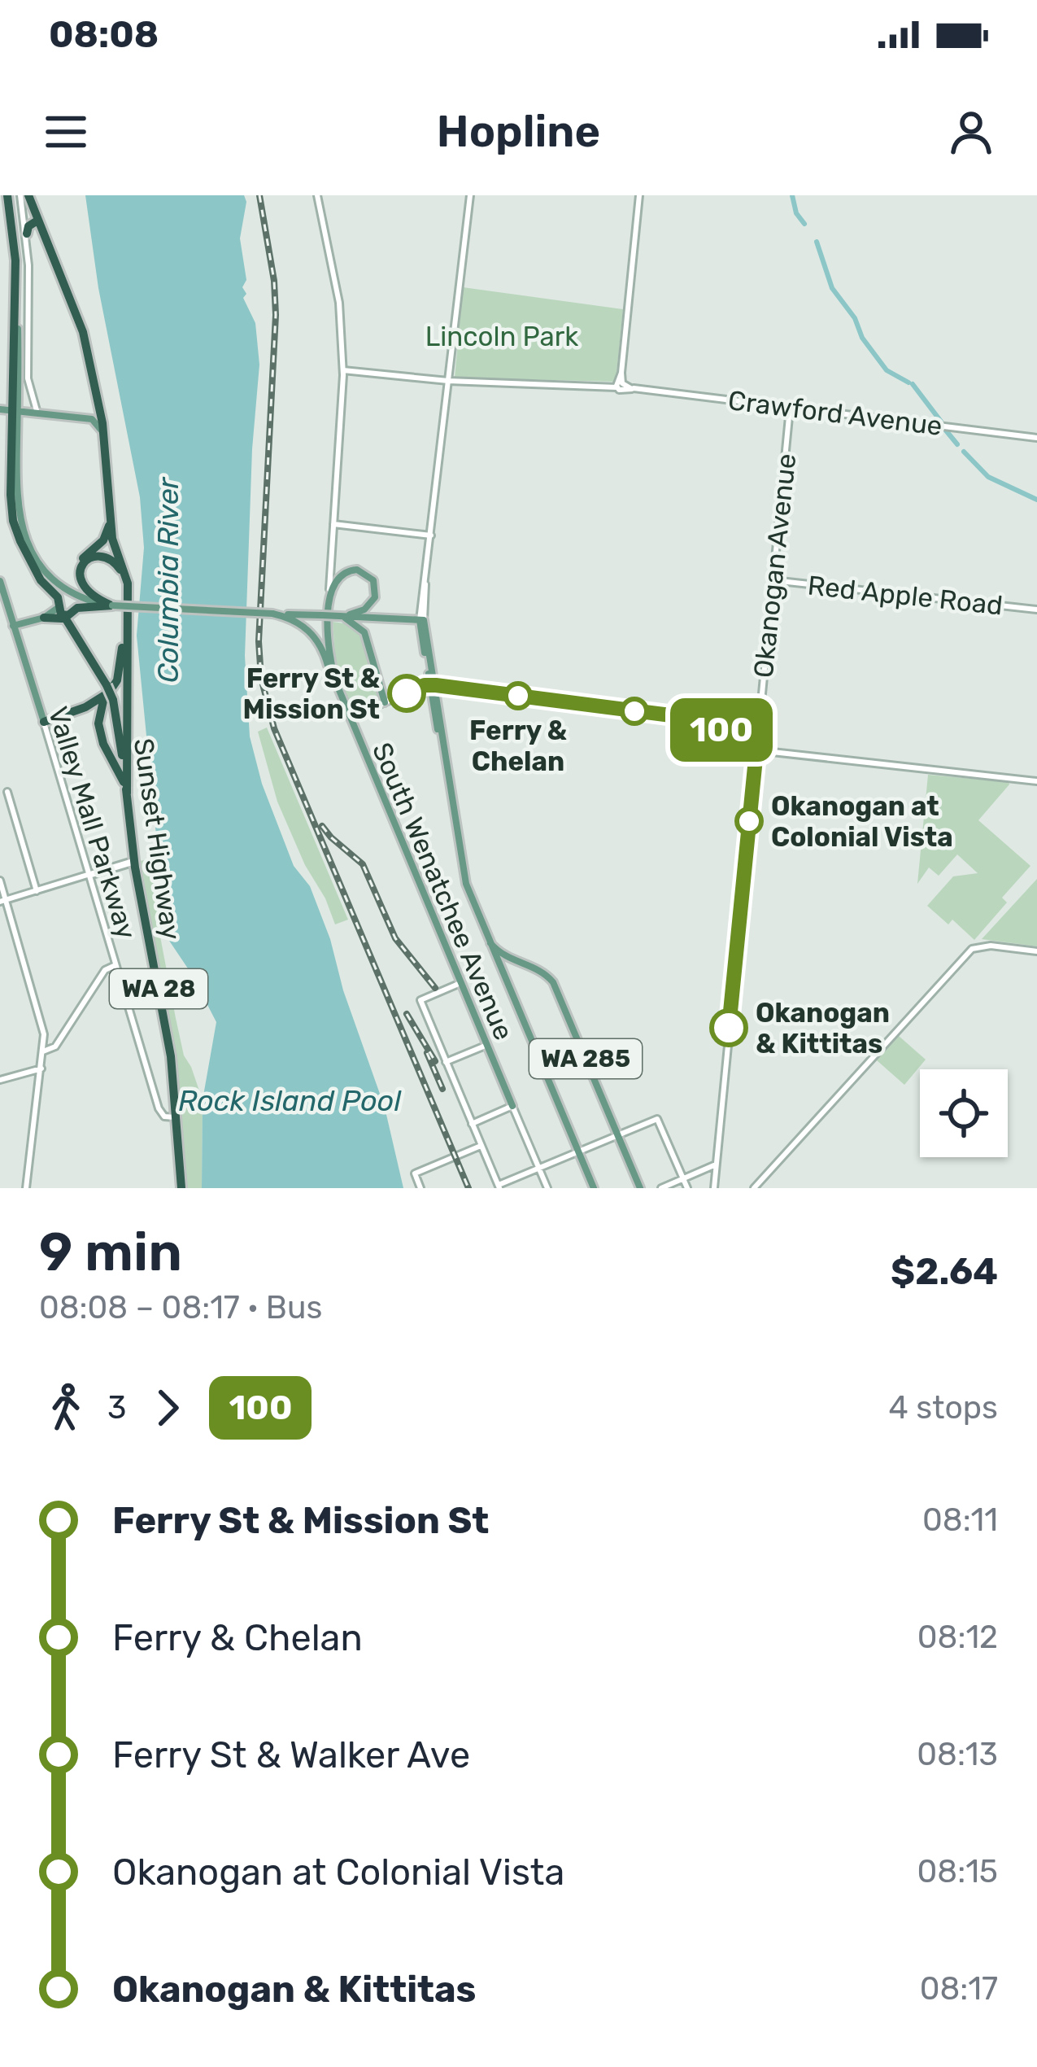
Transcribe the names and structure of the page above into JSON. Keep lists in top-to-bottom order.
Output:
{
  "streets": {
    "highway": ["Sunset Highway", "WA 28"],
    "main road": [
      "Crawford Avenue",
      "Okanogan Avenue",
      "Red Apple Road",
      "Valley Mall Parkway",
      "South Wenatchee Avenue",
      "WA 285"
    ]
  },
  "crossings": [
    ["Crawford Avenue", "Okanogan Avenue"],
    ["Crawford Avenue", "South Wenatchee Avenue"],
    ["Okanogan Avenue", "Red Apple Road"],
    ["Valley Mall Parkway", "Sunset Highway"],
    ["Sunset Highway", "WA 28"]
  ],
  "water": ["Columbia River", "Rock Island Pool"],
  "parks": ["Lincoln Park"],
  "places": [
    "Ferry St & Mission St",
    "Ferry & Chelan",
    "Okanogan at Colonial Vista",
    "Okanogan & Kittitas"
  ],
  "lines": ["bus line 100"],
  "page": {
    "status": "08:08",
    "header": "Hopline",
    "on_map": "100",
    "heading": ["9 min", "08:08 – 08:17 · Bus", "$2.64"],
    "legs": ["3", "100", "4 stops"],
    "list": [
      {
        "name": "Ferry St & Mission St",
        "value": "08:11"
      },
      {
        "name": "Ferry & Chelan",
        "value": "08:12"
      },
      {
        "name": "Ferry St & Walker Ave",
        "value": "08:13"
      },
      {
        "name": "Okanogan at Colonial Vista",
        "value": "08:15"
      },
      {
        "name": "Okanogan & Kittitas",
        "value": "08:17"
      }
    ]
  }
}
